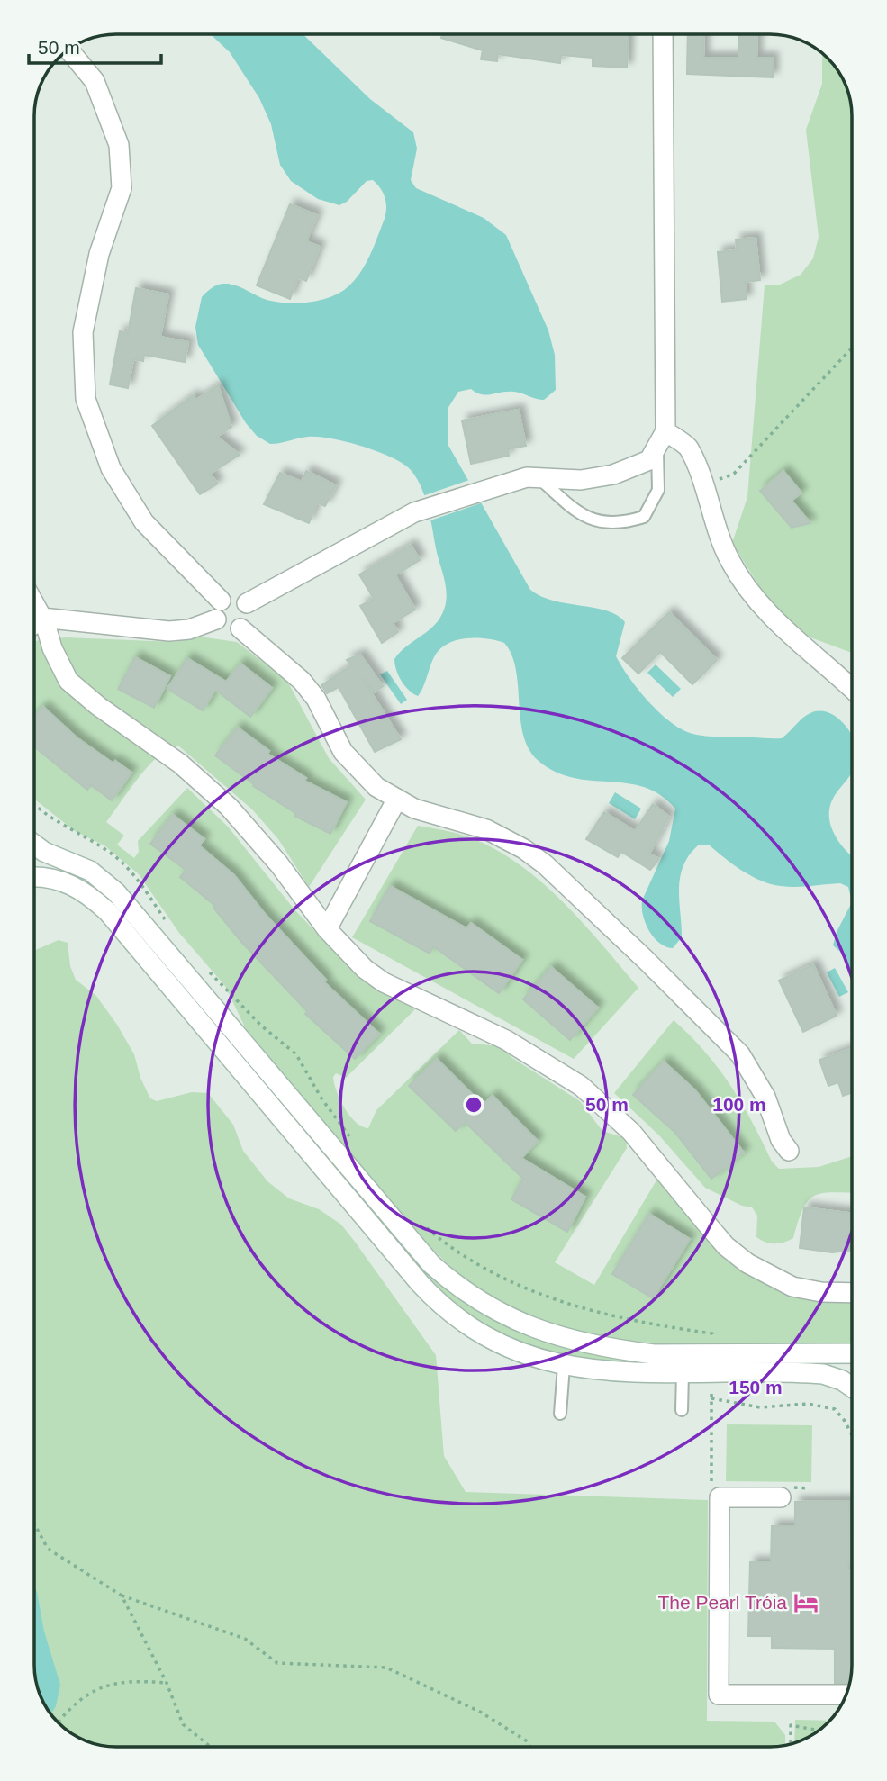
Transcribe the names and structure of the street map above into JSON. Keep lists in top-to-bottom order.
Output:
{
  "places": {
    "hotel": ["The Pearl Tróia"]
  },
  "scale_bar": "50 m",
  "rings": ["50 m", "100 m", "150 m"]
}
